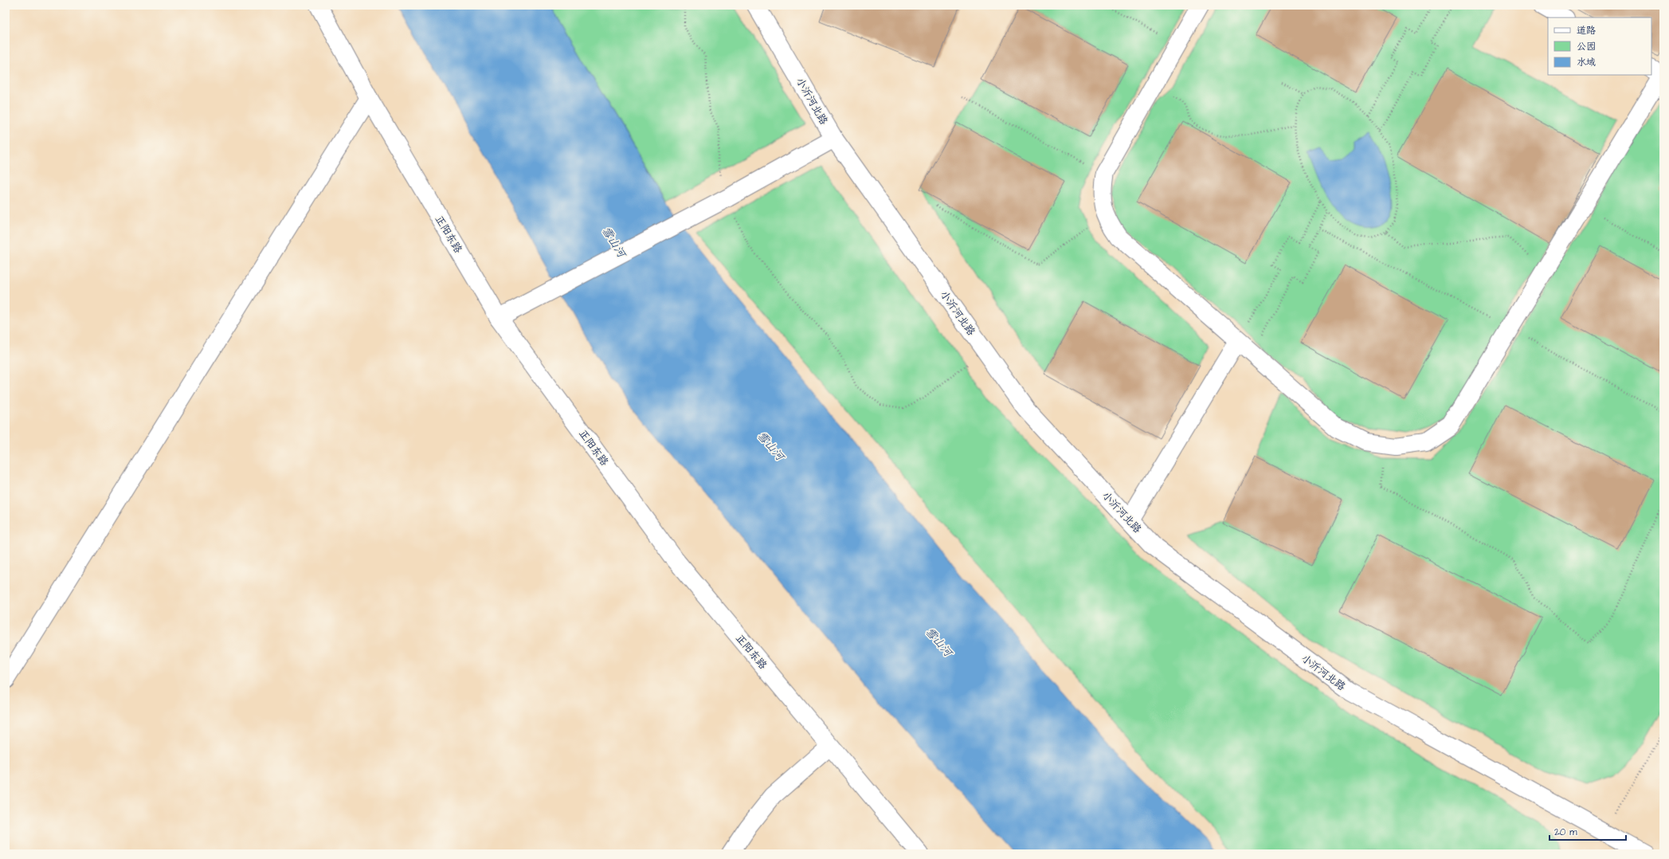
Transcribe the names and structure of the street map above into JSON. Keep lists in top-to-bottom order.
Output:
{
  "streets": {
    "street": ["小沂河北路", "正阳东路"]
  },
  "water": ["雪山河"],
  "legend": ["道路", "公园", "水域"],
  "scale_bar": "20 m"
}
